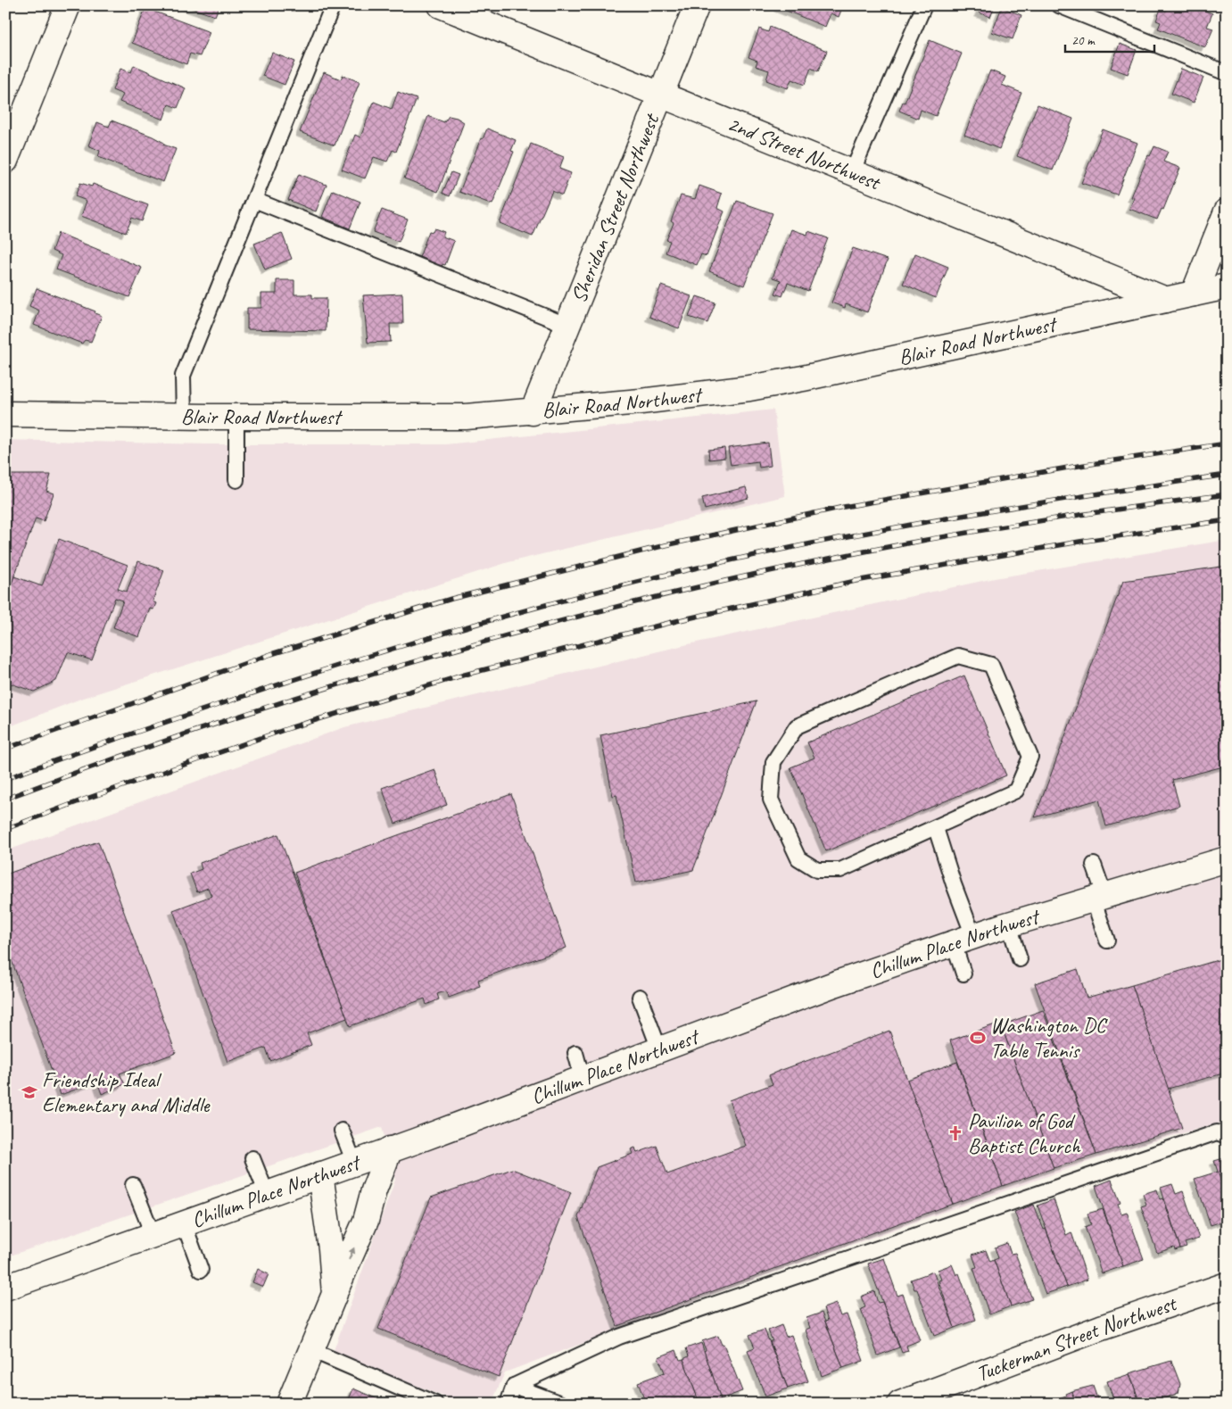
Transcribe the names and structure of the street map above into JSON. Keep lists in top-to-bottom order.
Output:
{
  "streets": {
    "street": [
      "2nd Street Northwest",
      "Sheridan Street Northwest",
      "Blair Road Northwest",
      "Chillum Place Northwest",
      "Tuckerman Street Northwest"
    ]
  },
  "crossings": [
    ["2nd Street Northwest", "Sheridan Street Northwest"],
    ["2nd Street Northwest", "Blair Road Northwest"],
    ["Sheridan Street Northwest", "Blair Road Northwest"]
  ],
  "places": {
    "sports": ["Washington DC Table Tennis"],
    "school or university": ["Friendship Ideal Elementary and Middle"],
    "church": ["Pavilion of God Baptist Church"]
  },
  "scale_bar": "20 m"
}
